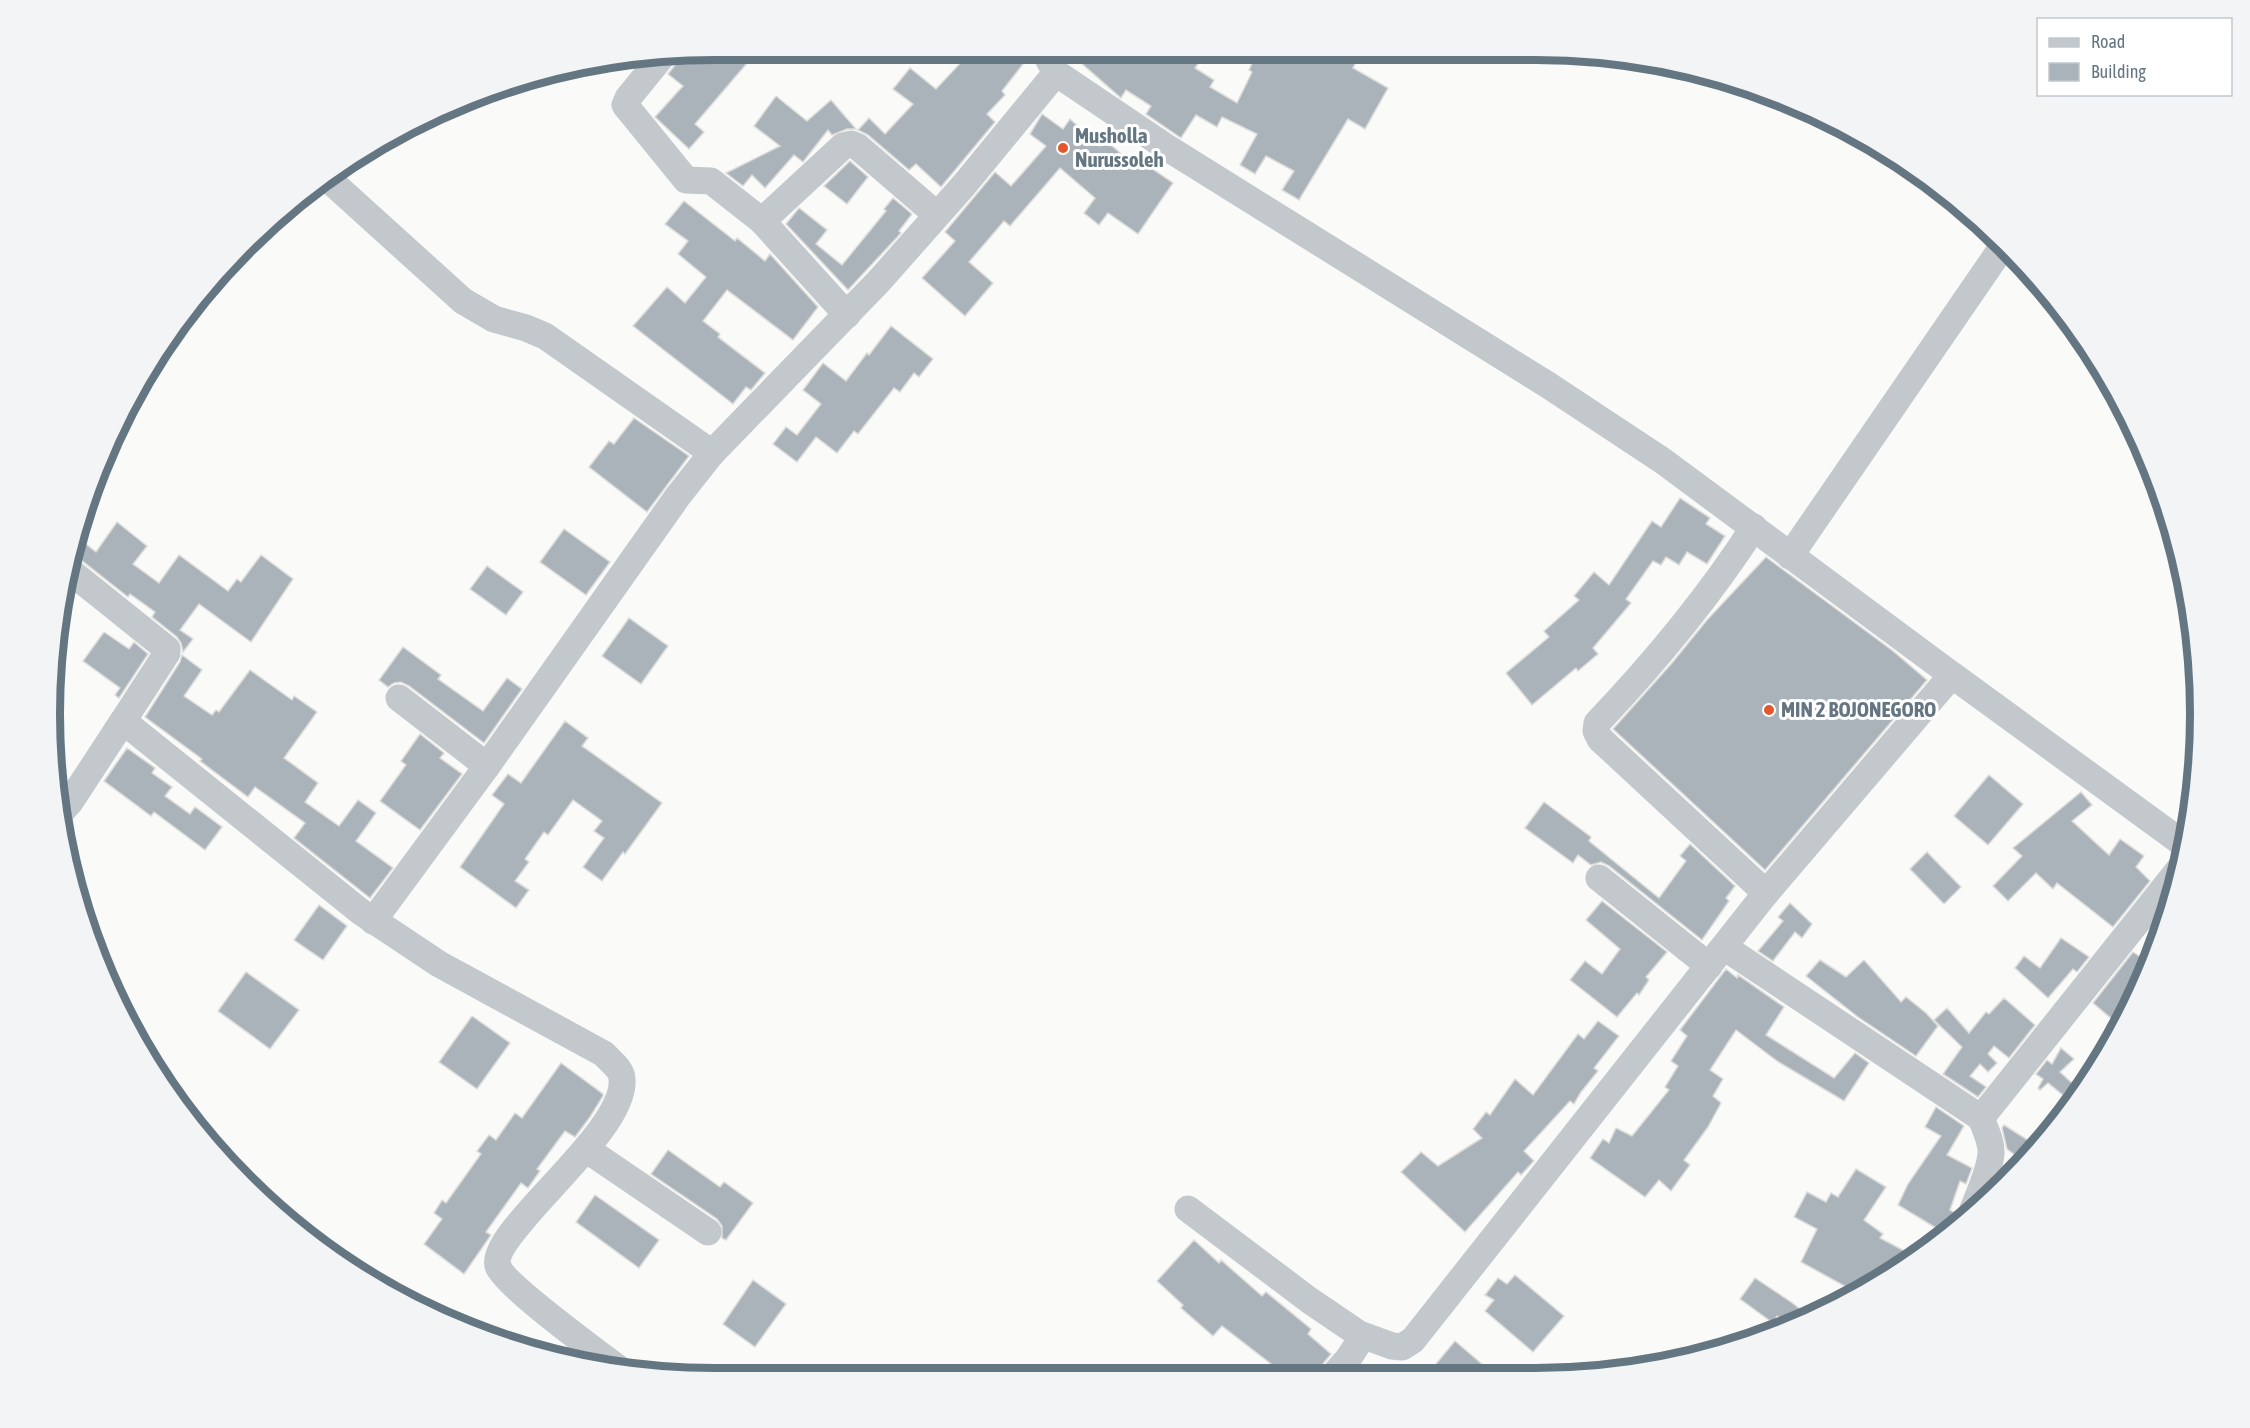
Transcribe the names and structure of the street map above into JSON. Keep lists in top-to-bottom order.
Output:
{
  "places": ["Musholla Nurussoleh", "MIN 2 BOJONEGORO"],
  "legend": ["Road", "Building"]
}
